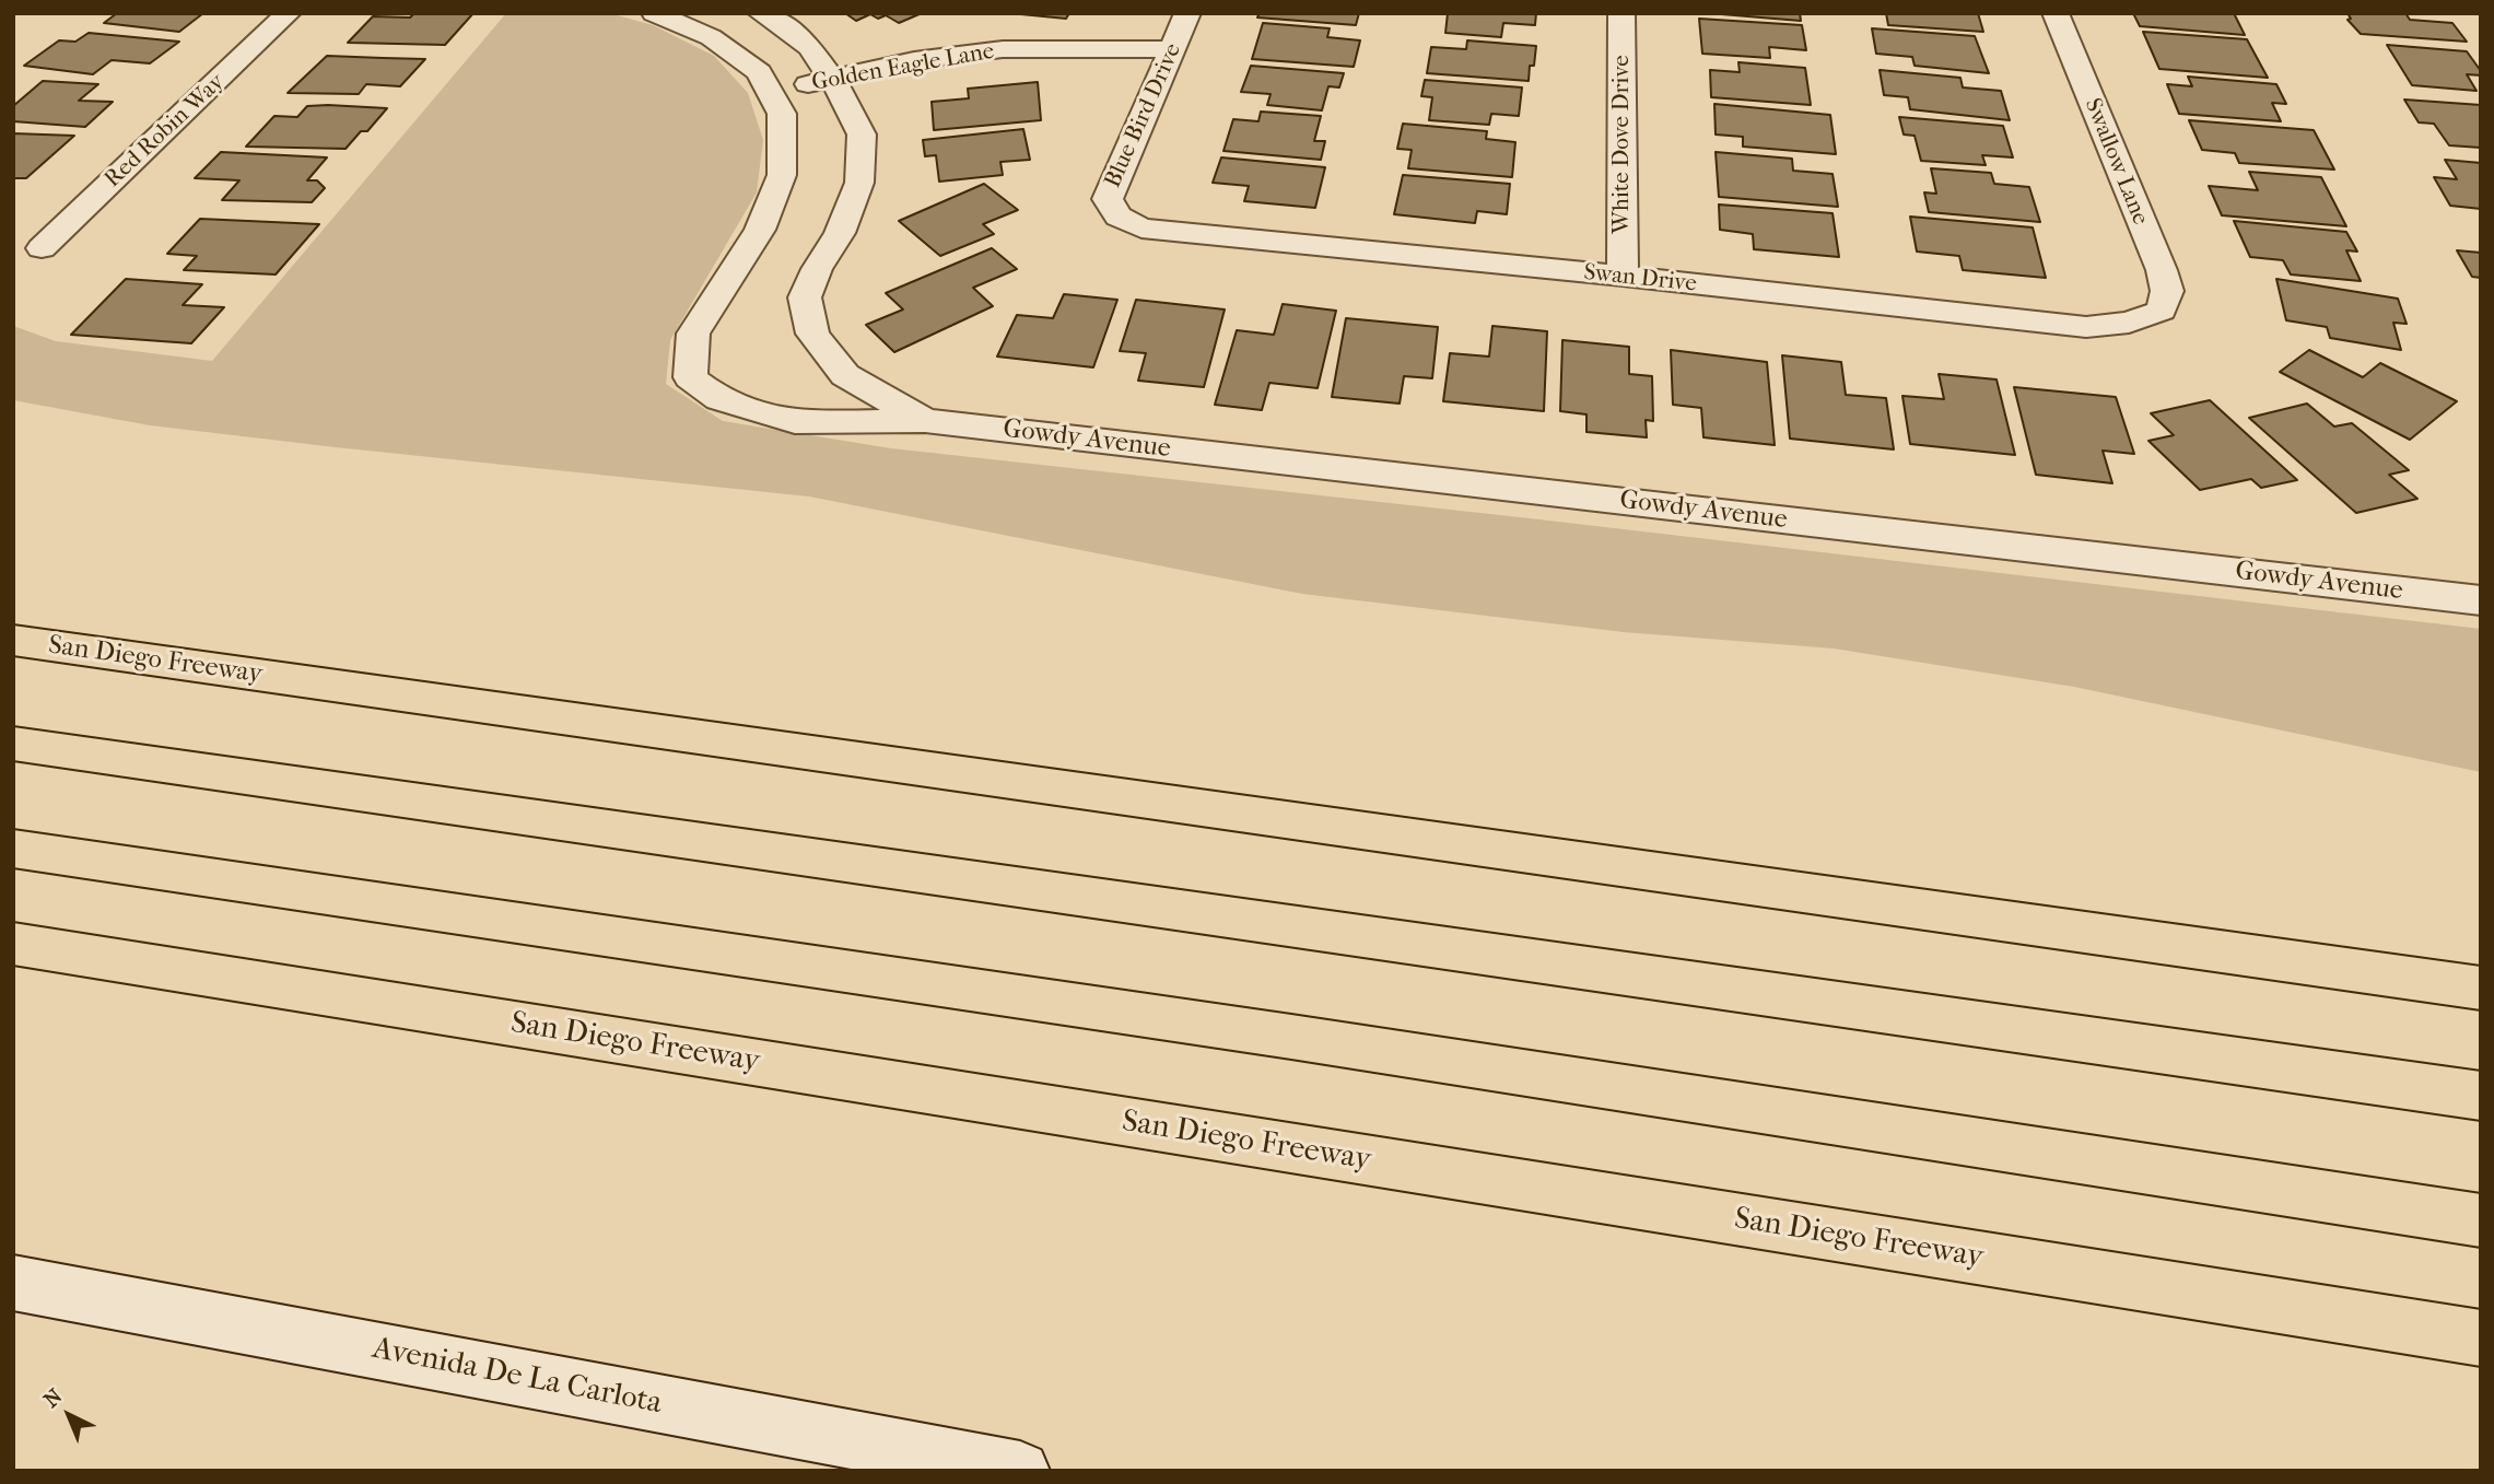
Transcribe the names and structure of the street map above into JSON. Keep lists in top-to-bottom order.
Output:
{
  "streets": {
    "highway": ["San Diego Freeway"],
    "street": [
      "Golden Eagle Lane",
      "Blue Bird Drive",
      "Red Robin Way",
      "White Dove Drive",
      "Swallow Lane",
      "Swan Drive",
      "Gowdy Avenue",
      "Avenida De La Carlota"
    ]
  },
  "crossings": [
    ["Golden Eagle Lane", "Blue Bird Drive"],
    ["Golden Eagle Lane", "Gowdy Avenue"],
    ["Blue Bird Drive", "Swan Drive"],
    ["White Dove Drive", "Swan Drive"],
    ["Swallow Lane", "Swan Drive"]
  ],
  "north": "top left"
}
